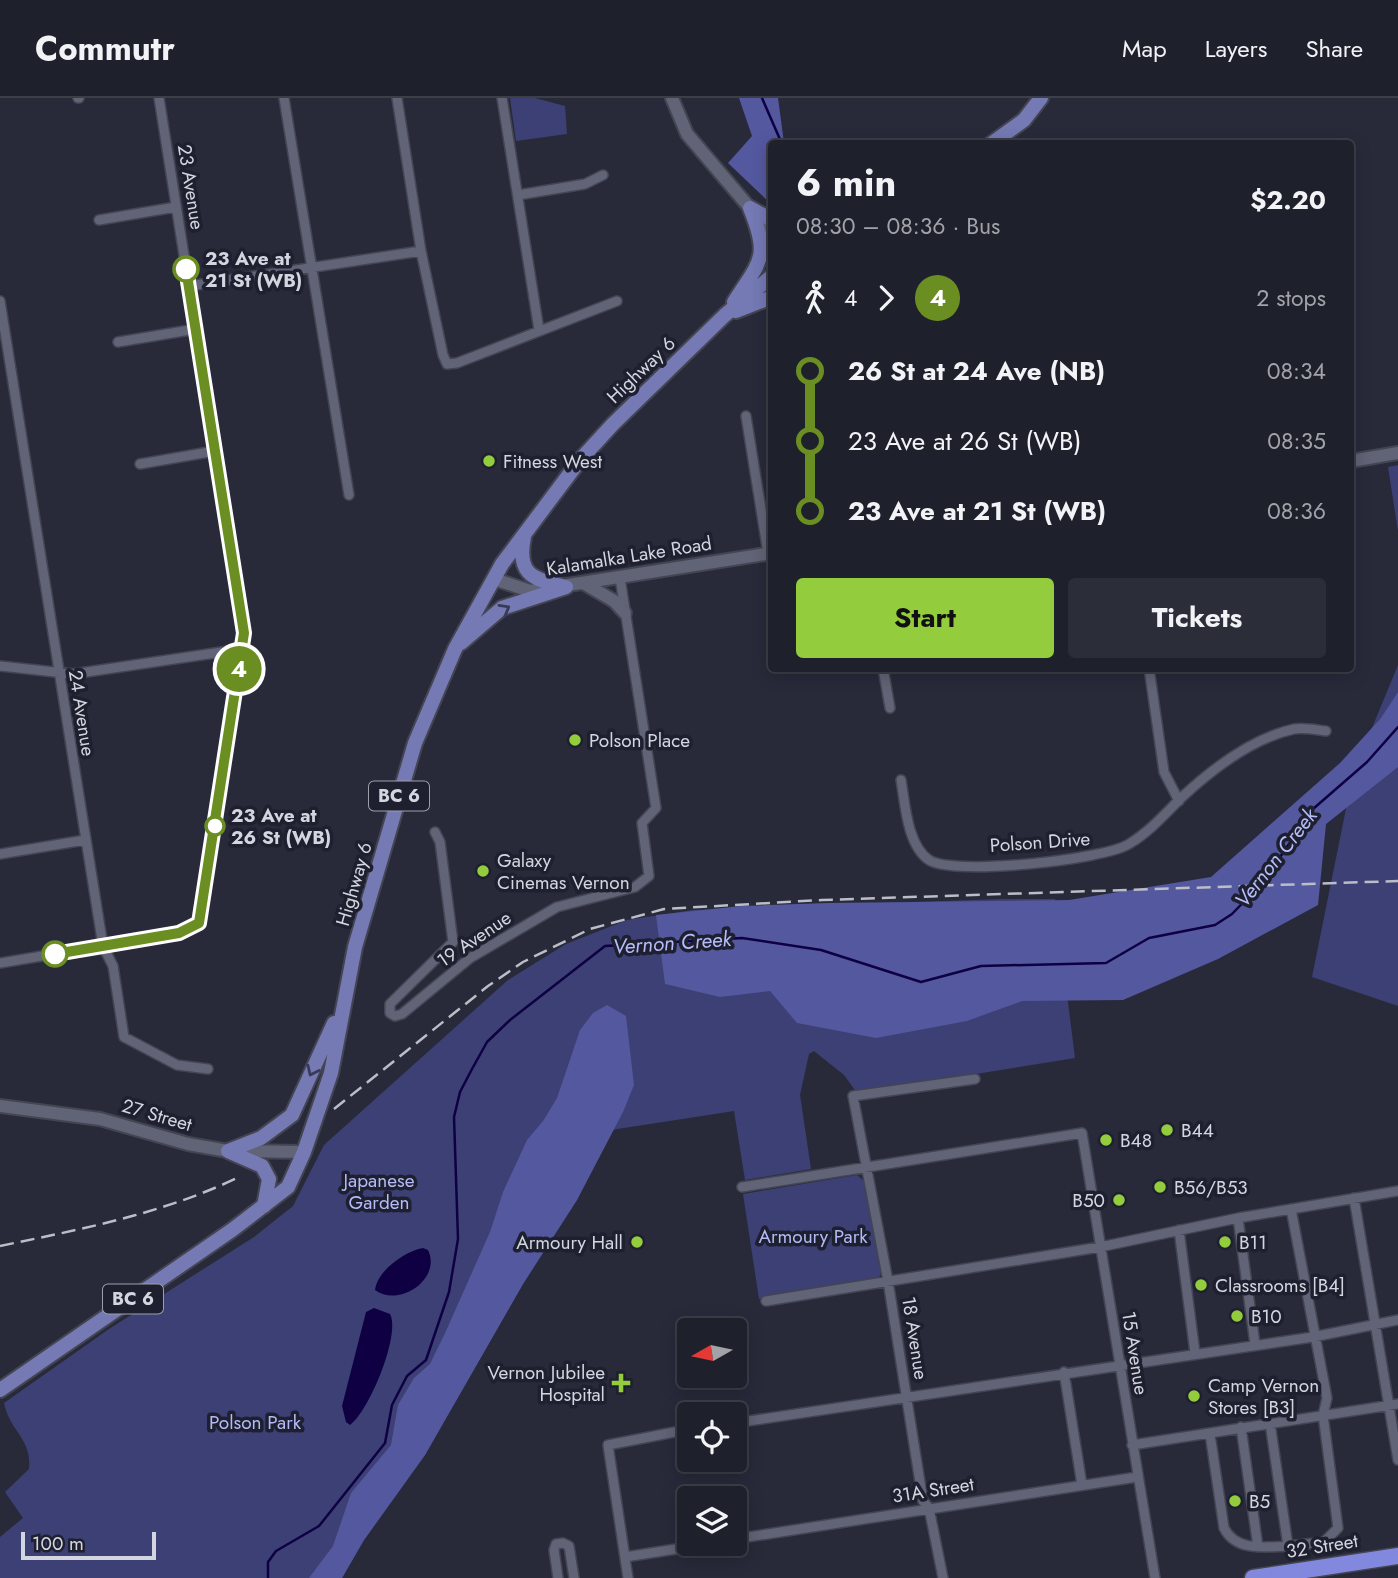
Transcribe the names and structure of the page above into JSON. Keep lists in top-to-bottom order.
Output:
{
  "streets": {
    "highway": ["32 Street"],
    "main road": [
      "Highway 6",
      "Kalamalka Lake Road",
      "BC 6",
      "27 Street"
    ],
    "street": [
      "23 Avenue",
      "24 Avenue",
      "Polson Drive",
      "19 Avenue",
      "18 Avenue",
      "15 Avenue",
      "31A Street"
    ]
  },
  "crossings": [
    ["23 Avenue", "24 Avenue"],
    ["Highway 6", "Kalamalka Lake Road"],
    ["Highway 6", "27 Street"],
    ["Kalamalka Lake Road", "19 Avenue"],
    ["18 Avenue", "15 Avenue"],
    ["18 Avenue", "31A Street"],
    ["15 Avenue", "31A Street"]
  ],
  "water": ["Vernon Creek"],
  "parks": ["Japanese Garden", "Armoury Park", "Polson Park"],
  "places": {
    "other": [
      "23 Ave at 21 St (WB)",
      "Fitness West",
      "Polson Place",
      "23 Ave at 26 St (WB)",
      "Galaxy Cinemas Vernon",
      "B44",
      "B48",
      "B56/B53",
      "B50",
      "Armoury Hall",
      "B11",
      "Classrooms [B4]",
      "B10",
      "Camp Vernon Stores [B3]",
      "B5"
    ],
    "health": ["Vernon Jubilee Hospital"]
  },
  "lines": ["bus line 4"],
  "scale_bar": "100 m",
  "north": "left",
  "page": {
    "header": "Commutr",
    "nav": ["Map", "Layers", "Share"],
    "on_map": "4",
    "heading": ["6 min", "08:30 – 08:36 · Bus", "$2.20"],
    "legs": ["4", "4", "2 stops"],
    "list": [
      {
        "name": "26 St at 24 Ave (NB)",
        "value": "08:34"
      },
      {
        "name": "23 Ave at 26 St (WB)",
        "value": "08:35"
      },
      {
        "name": "23 Ave at 21 St (WB)",
        "value": "08:36"
      }
    ],
    "buttons": ["Start", "Tickets"],
    "scale": "100 m"
  }
}
